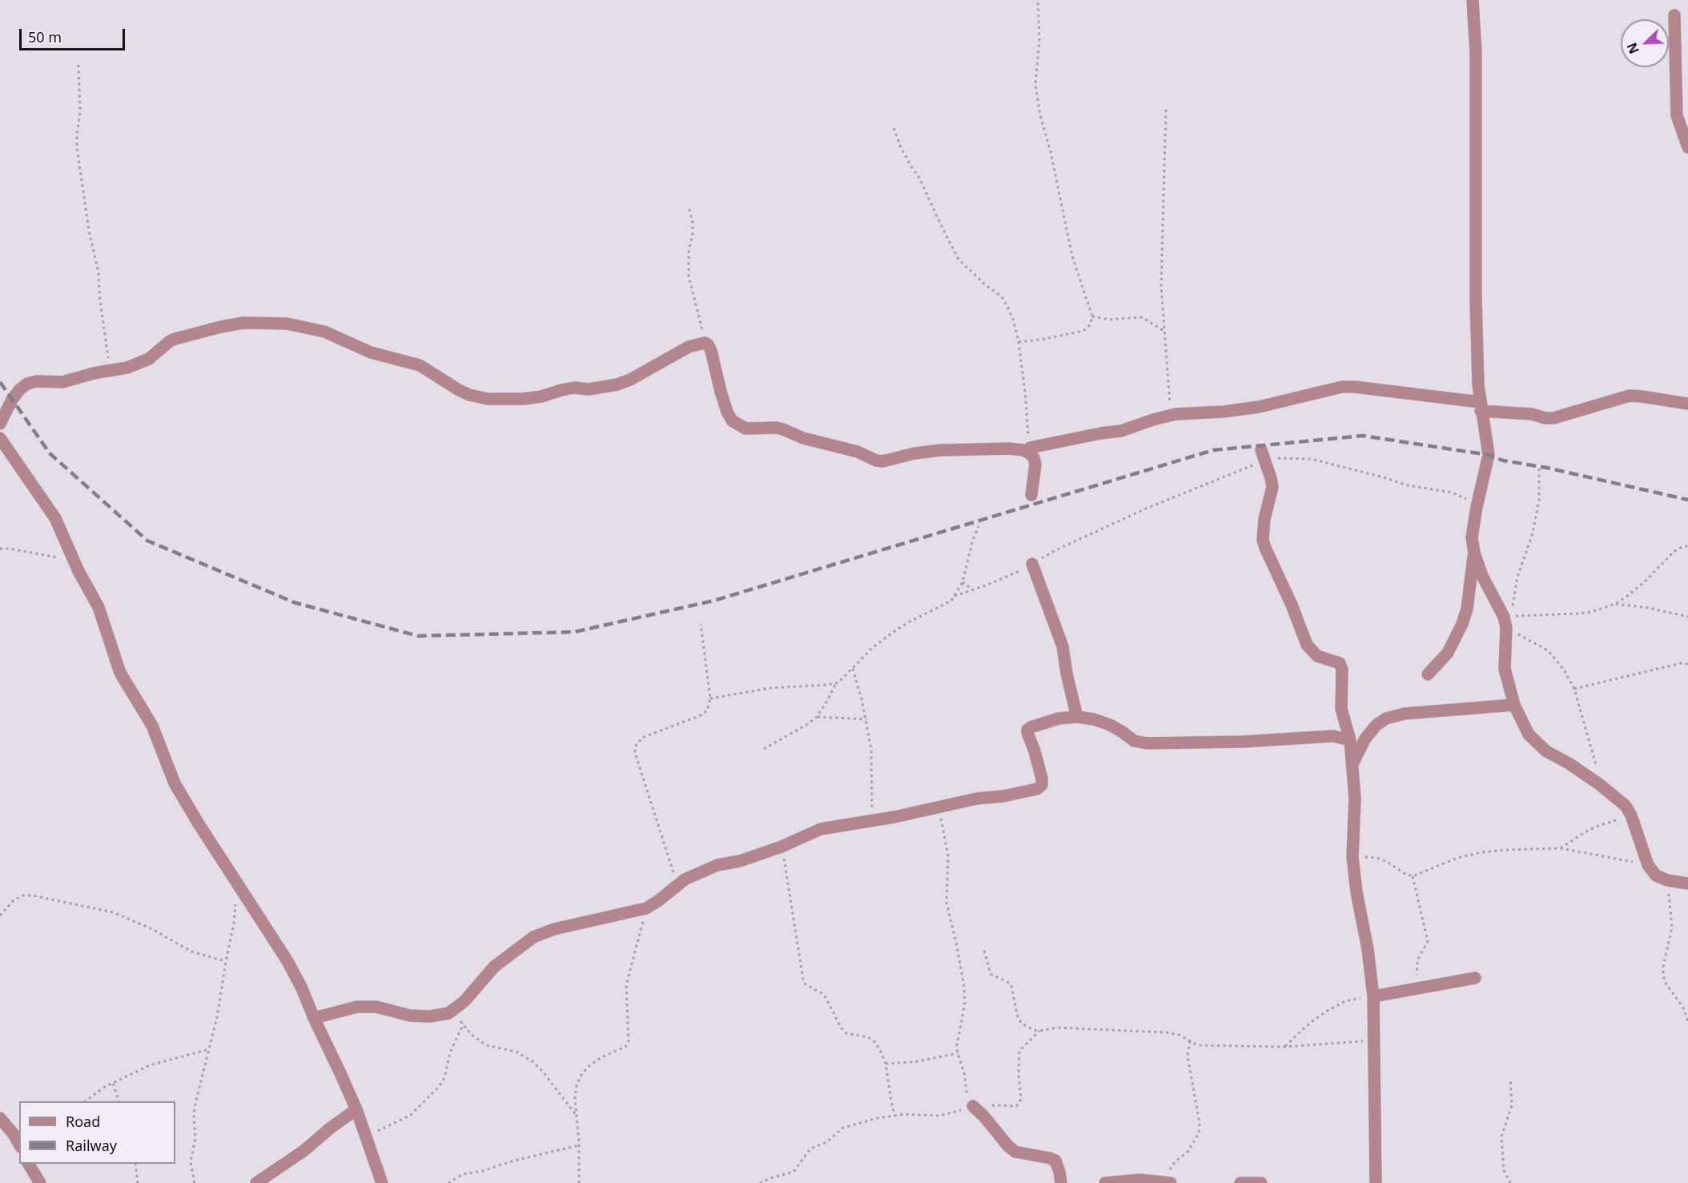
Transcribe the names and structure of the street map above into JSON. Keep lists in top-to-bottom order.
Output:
{
  "legend": ["Road", "Railway"],
  "scale_bar": "50 m",
  "north": "bottom left"
}
